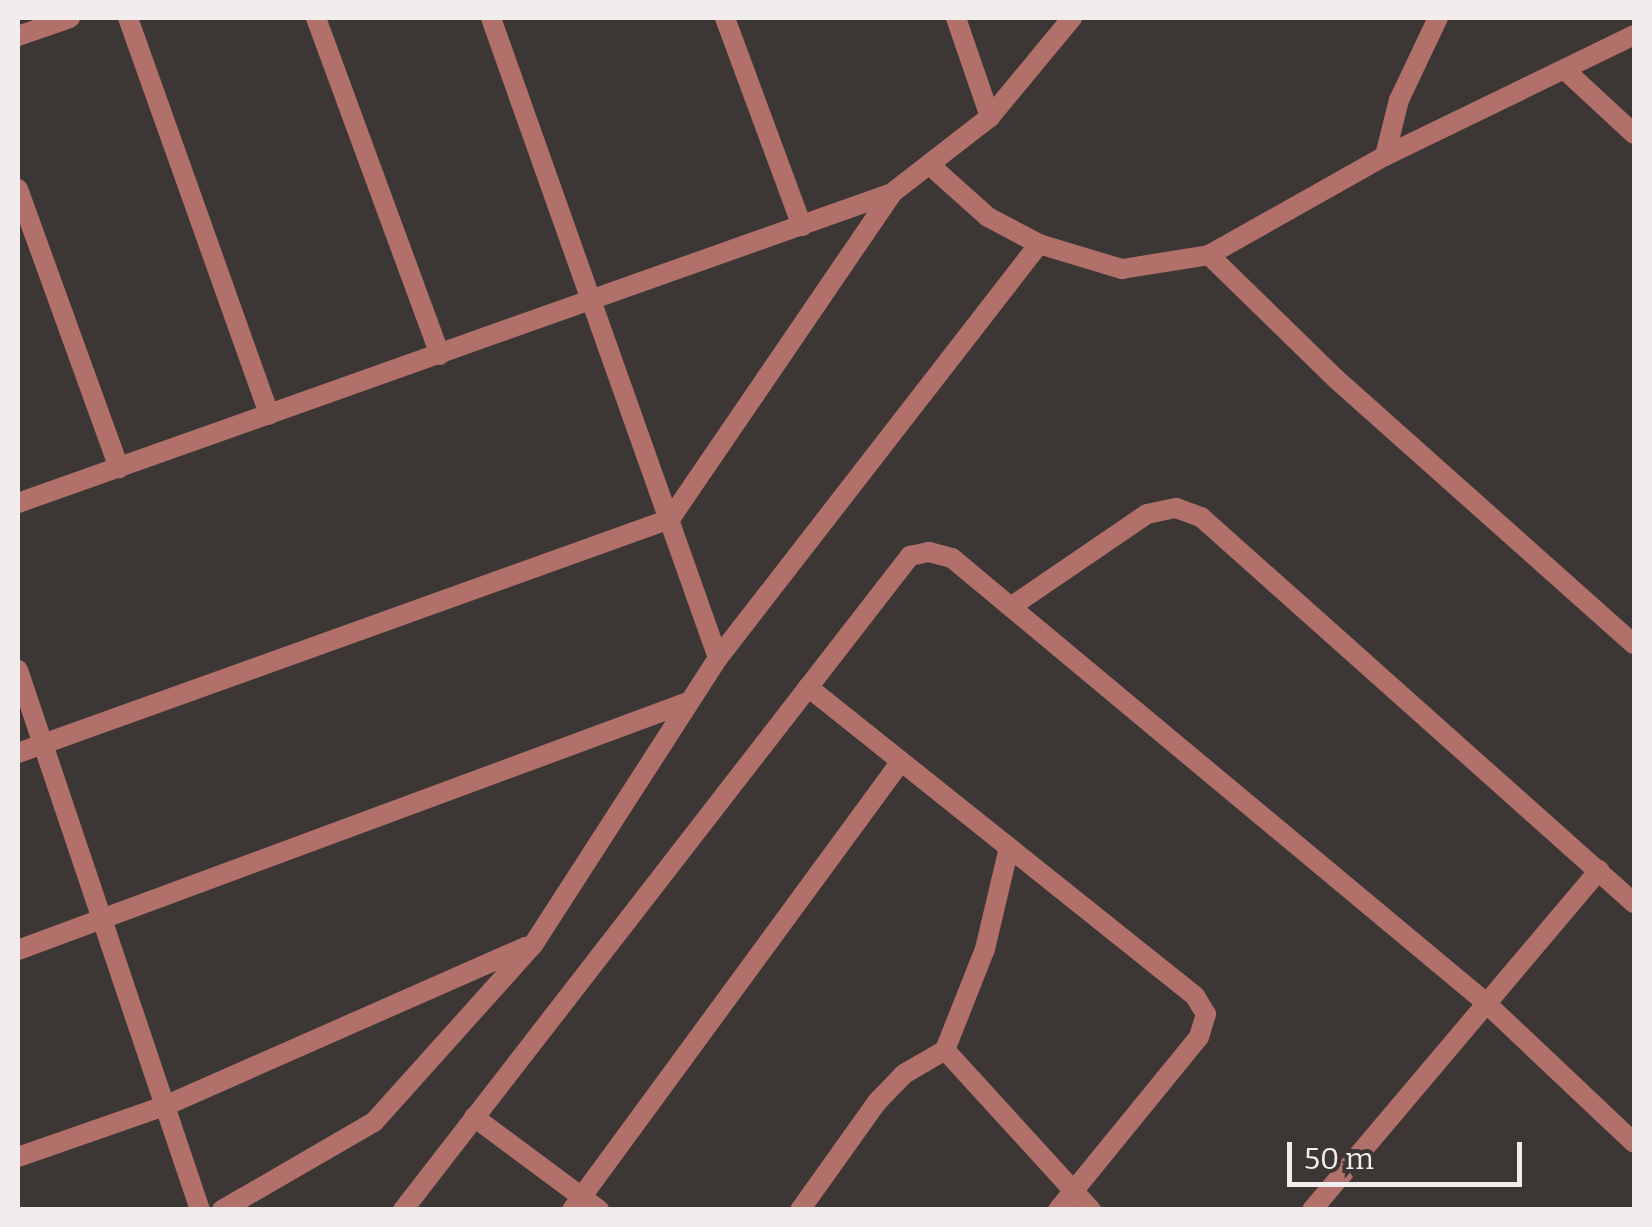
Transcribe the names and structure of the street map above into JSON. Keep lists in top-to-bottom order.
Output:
{
  "scale_bar": "50 m"
}
